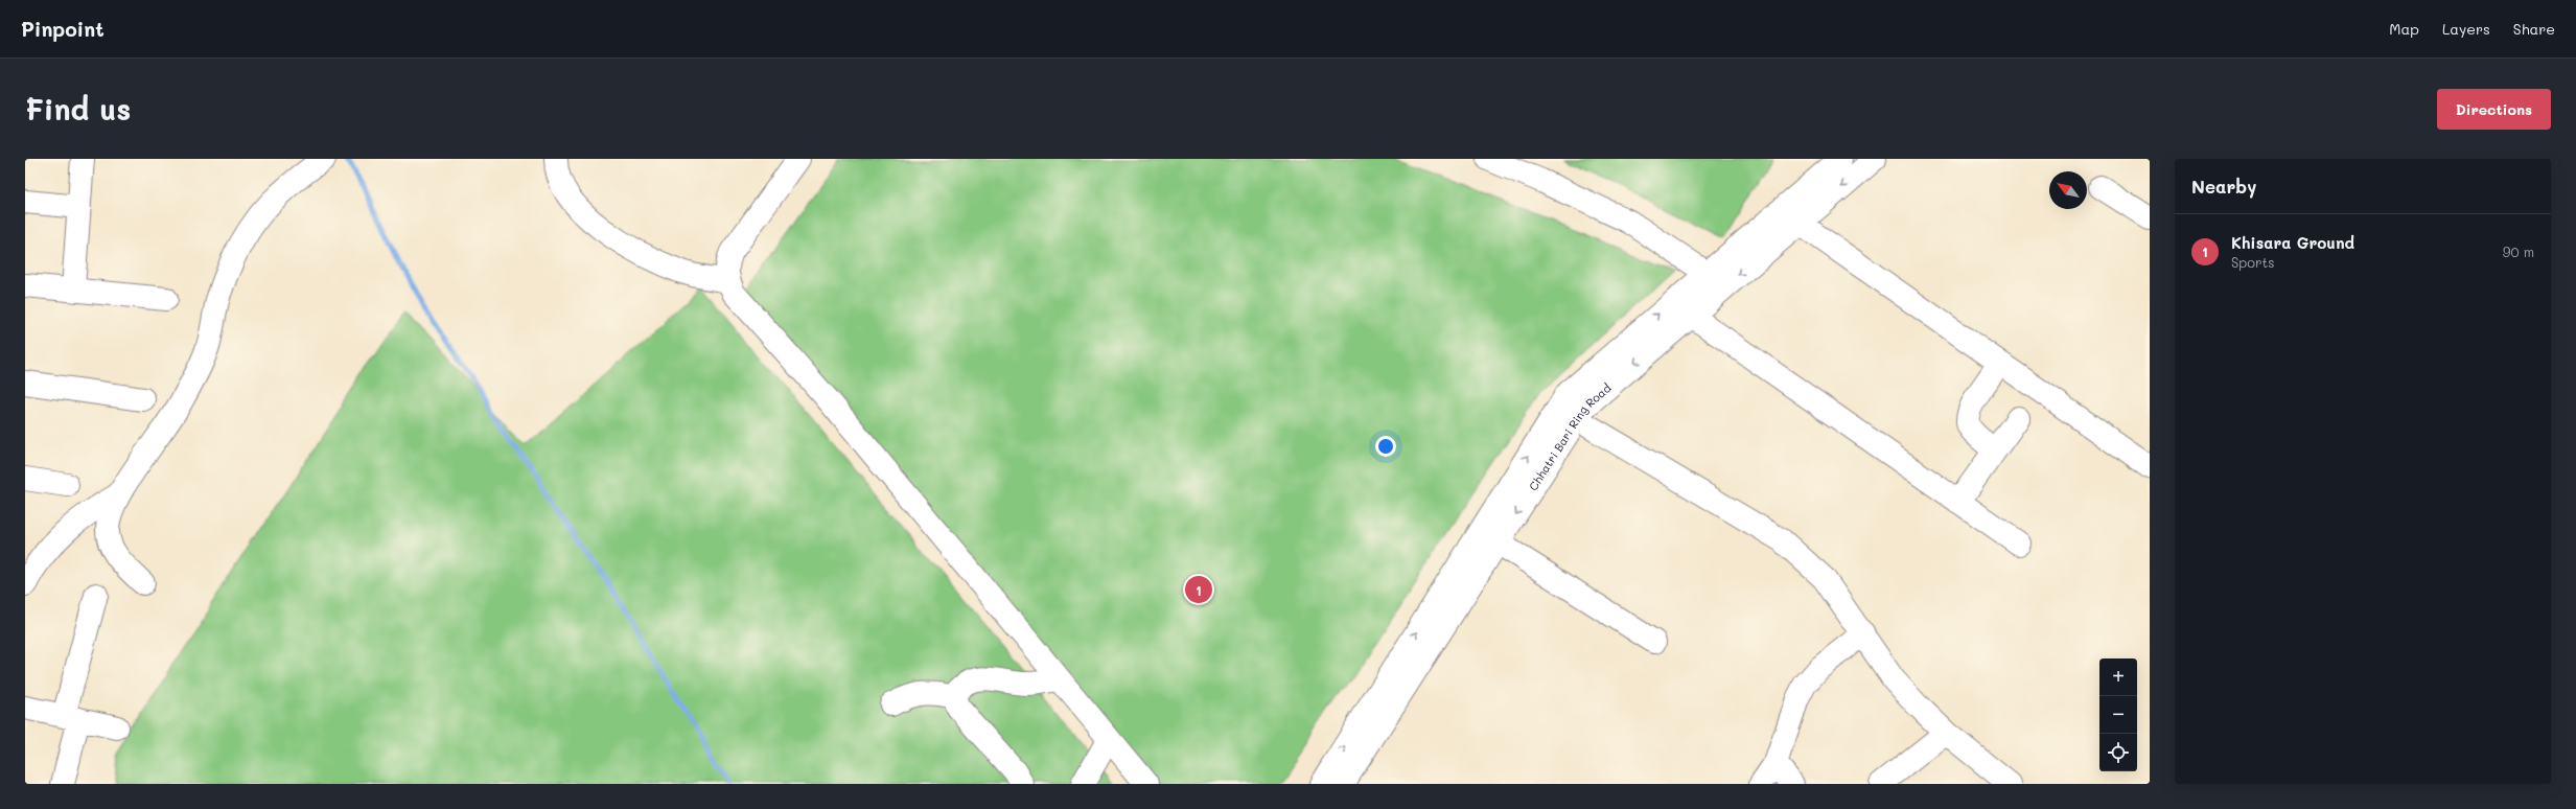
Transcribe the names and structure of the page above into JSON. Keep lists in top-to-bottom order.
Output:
{
  "streets": {
    "street": ["Chhatri Bari Ring Road"]
  },
  "north": "top left",
  "page": {
    "header": "Pinpoint",
    "nav": ["Map", "Layers", "Share"],
    "buttons": "Directions",
    "title": "Find us",
    "heading": "Nearby",
    "list": [
      {
        "mark": "1",
        "name": "Khisara Ground",
        "note": "Sports",
        "value": "90 m"
      }
    ],
    "pins": "1",
    "map_buttons": ["+", "−"]
  }
}
